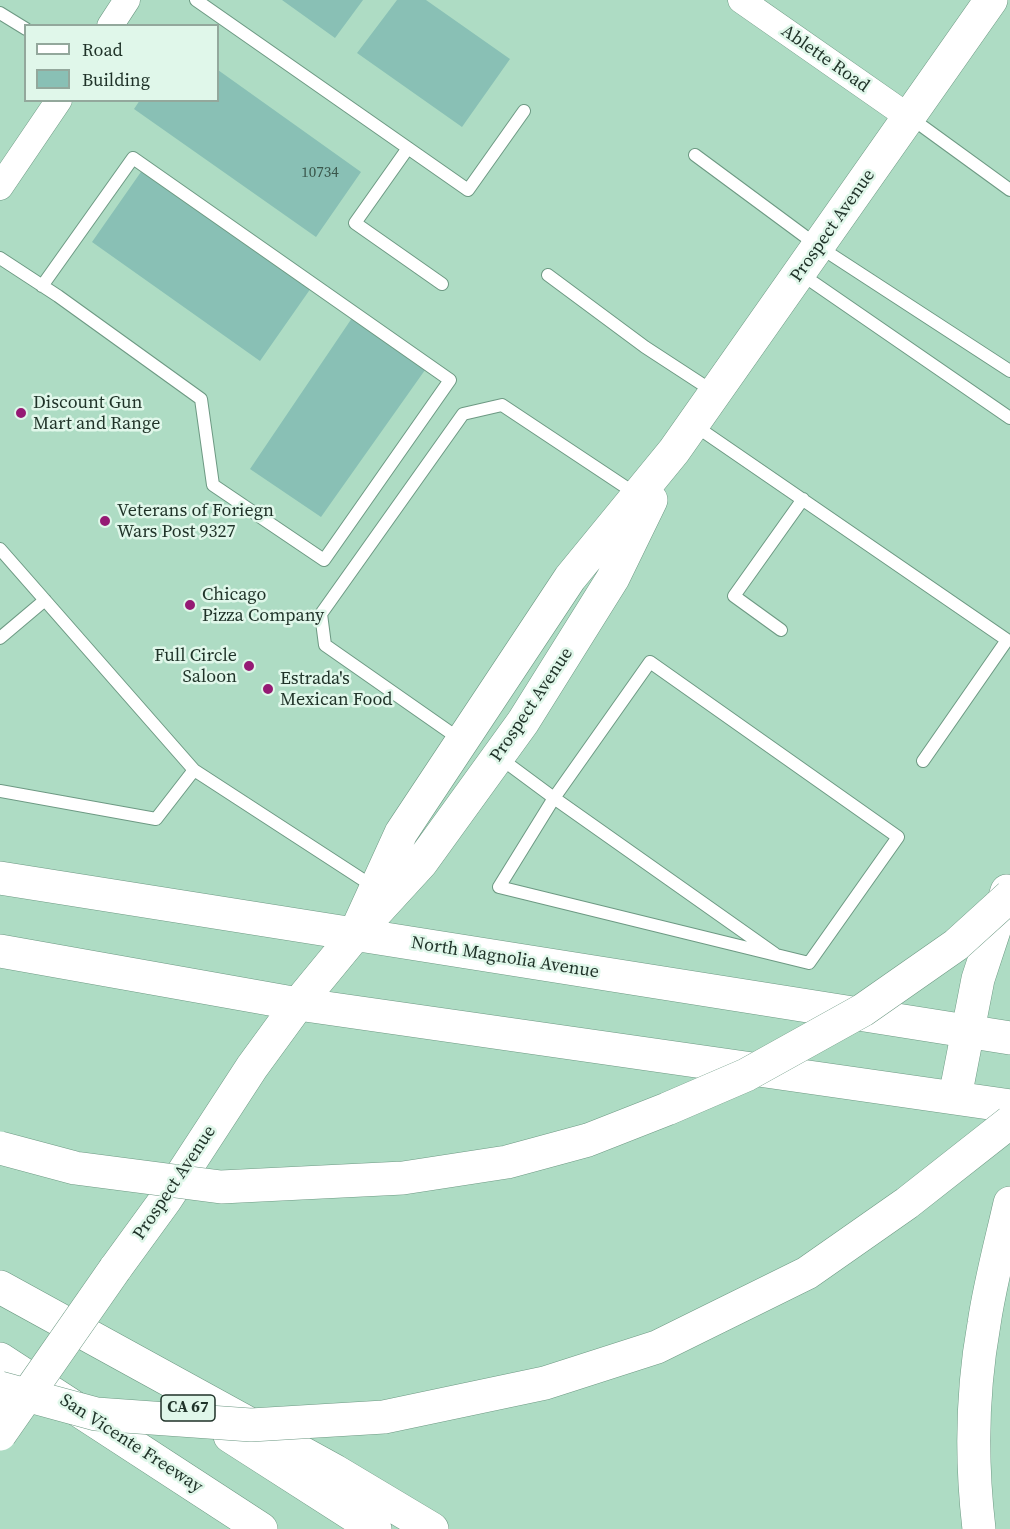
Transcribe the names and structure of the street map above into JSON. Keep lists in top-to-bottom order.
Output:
{
  "streets": {
    "main road": [
      "Prospect Avenue",
      "North Magnolia Avenue",
      "CA 67",
      "San Vicente Freeway"
    ],
    "street": ["Ablette Road"]
  },
  "crossings": [
    ["Ablette Road", "Prospect Avenue"],
    ["Prospect Avenue", "North Magnolia Avenue"]
  ],
  "places": [
    "Discount Gun Mart and Range",
    "Veterans of Foriegn Wars Post 9327",
    "Chicago Pizza Company",
    "Full Circle Saloon",
    "Estrada's Mexican Food"
  ],
  "house_numbers": ["10734"],
  "legend": ["Road", "Building"]
}
